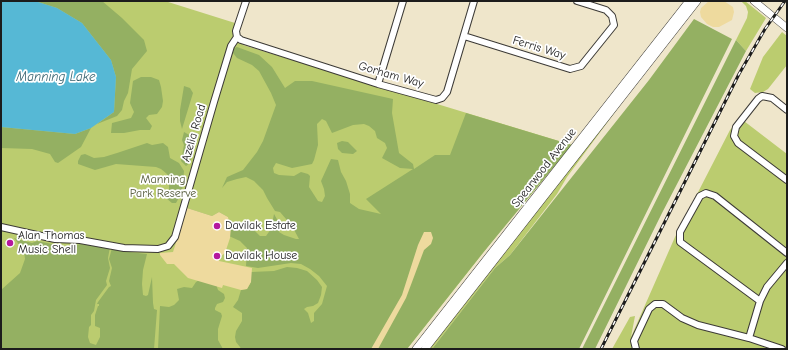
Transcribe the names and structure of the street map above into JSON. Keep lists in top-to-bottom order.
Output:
{
  "streets": {
    "main road": ["Spearwood Avenue"],
    "street": ["Ferris Way", "Gorham Way", "Azelia Road"]
  },
  "crossings": [
    ["Ferris Way", "Gorham Way"],
    ["Gorham Way", "Azelia Road"]
  ],
  "water": ["Manning Lake"],
  "parks": ["Manning Park Reserve"],
  "places": ["Davilak Estate", "Alan Thomas Music Shell", "Davilak House"]
}
